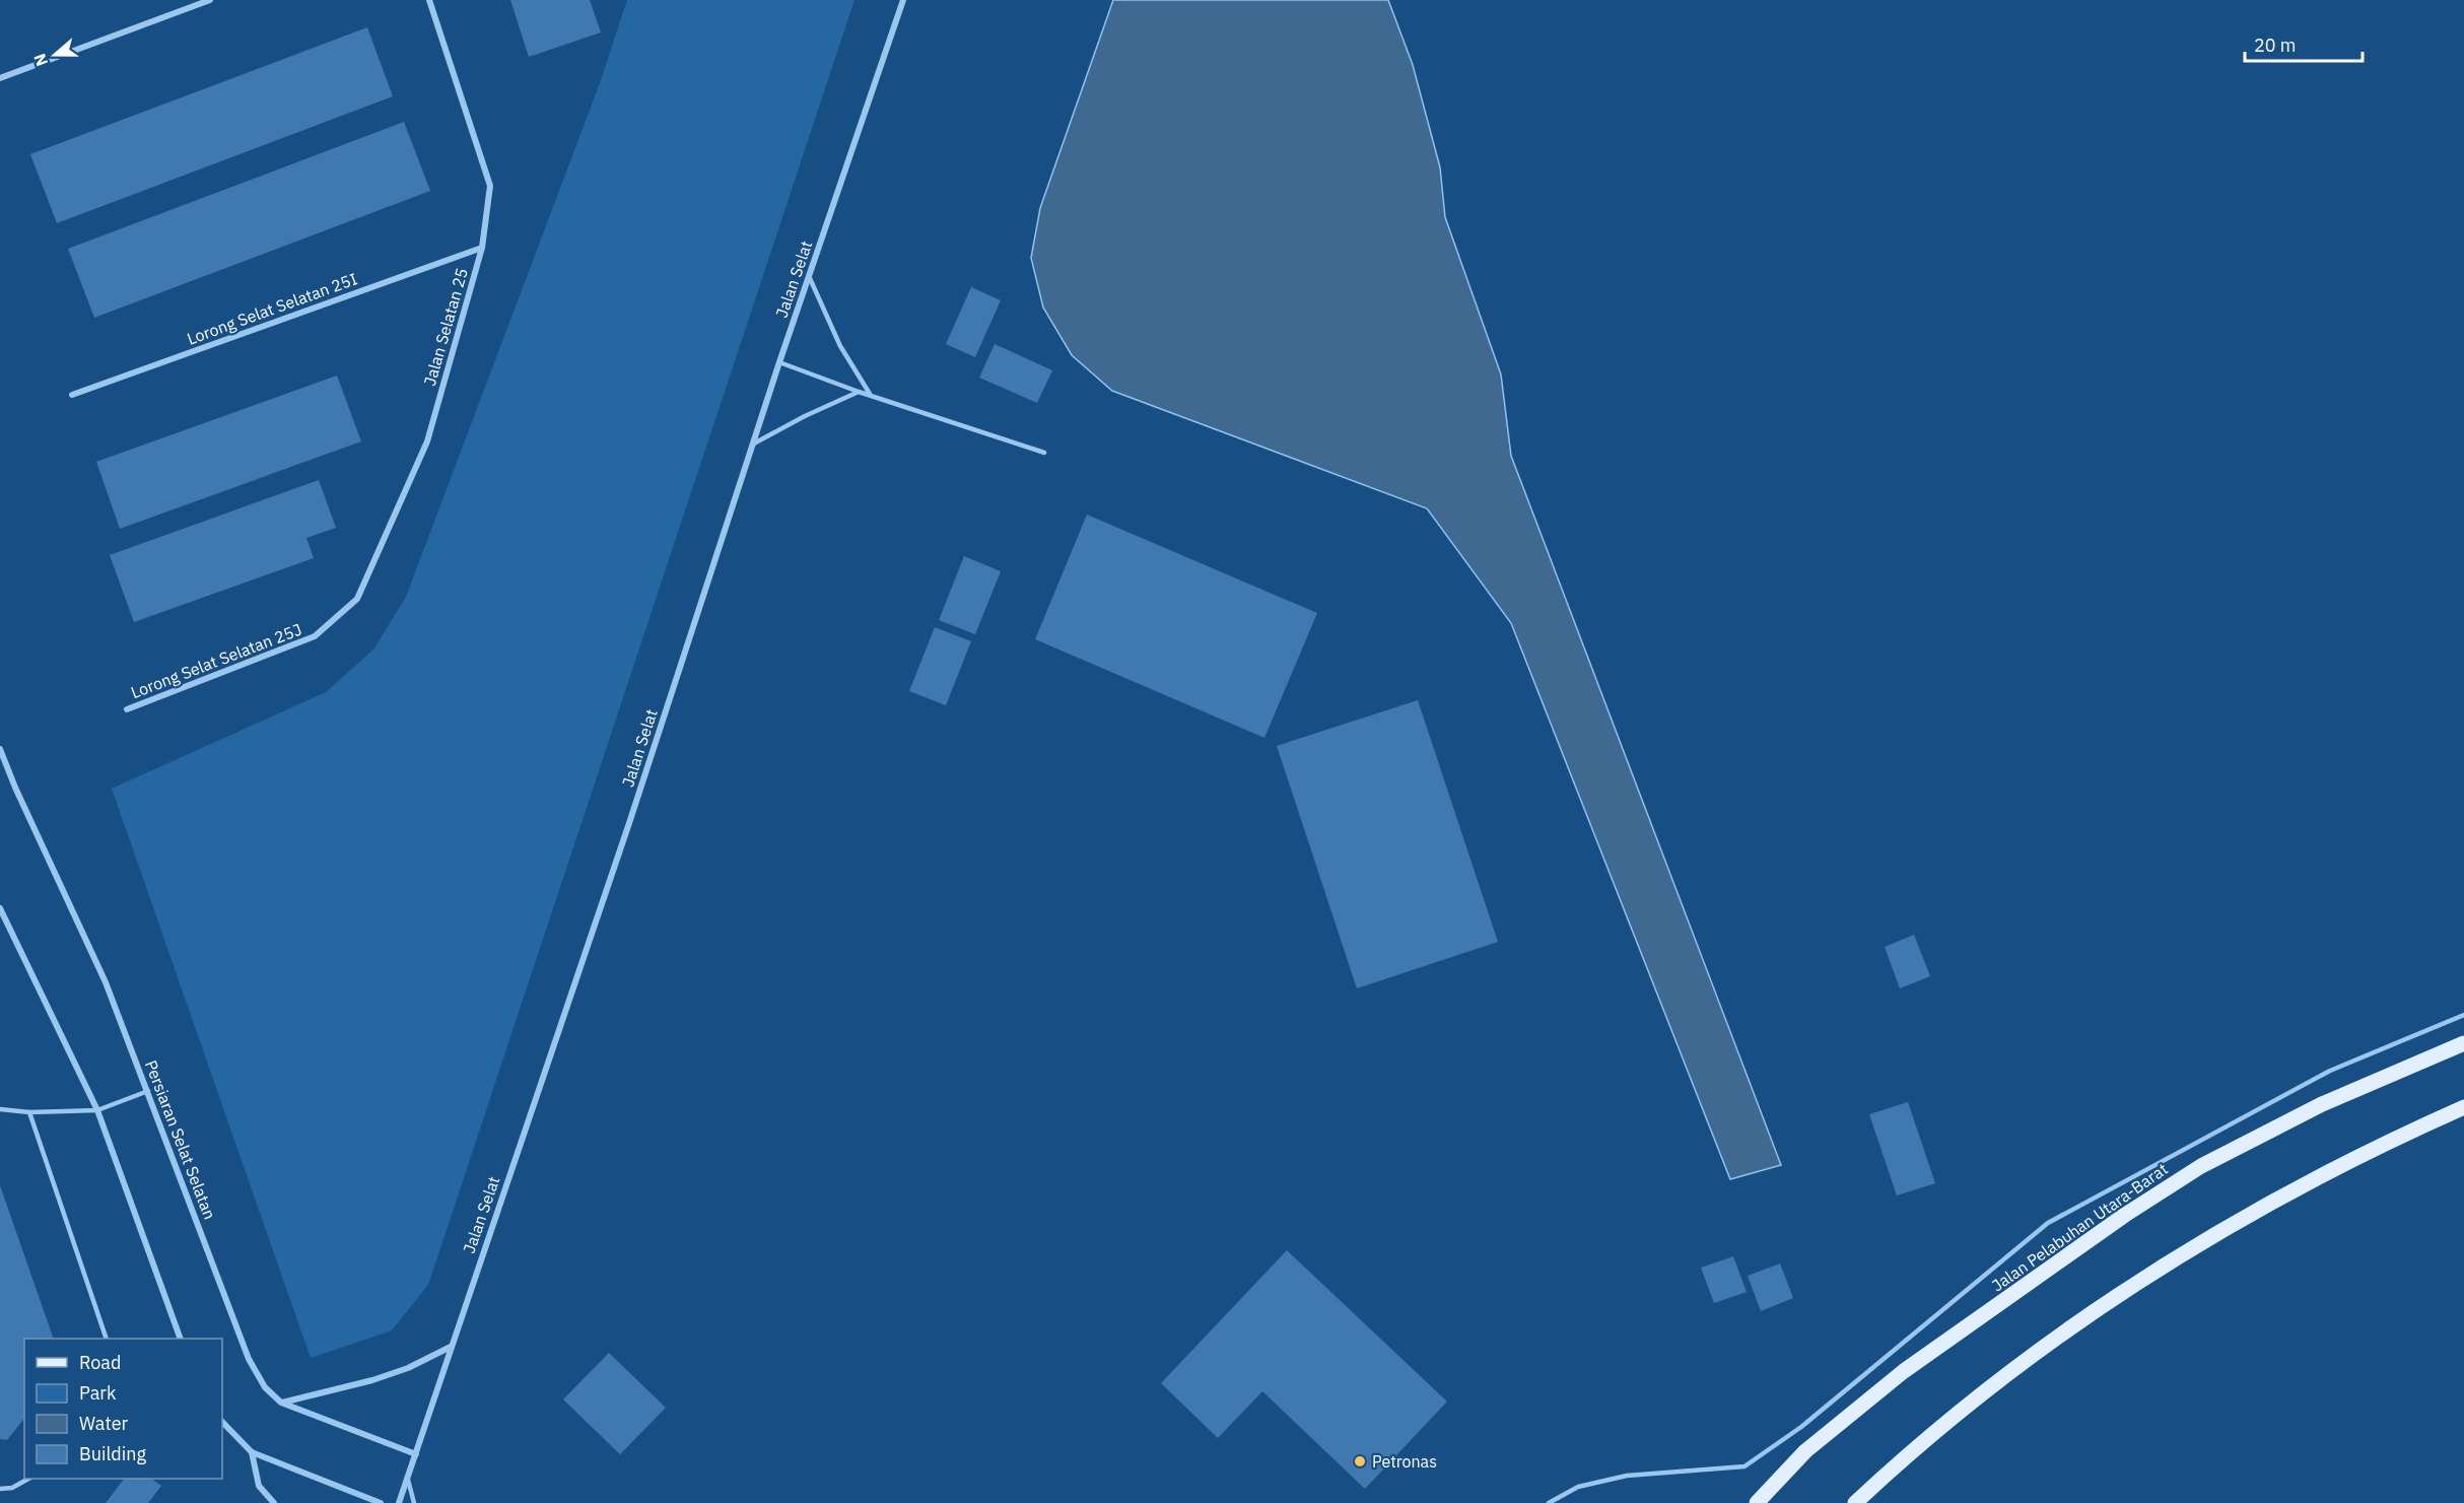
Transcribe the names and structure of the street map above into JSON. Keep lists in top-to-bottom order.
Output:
{
  "streets": {
    "main road": ["Jalan Pelabuhan Utara-Barat"],
    "street": [
      "Jalan Selat",
      "Lorong Selat Selatan 25I",
      "Jalan Selatan 25",
      "Lorong Selat Selatan 25J",
      "Persiaran Selat Selatan"
    ]
  },
  "crossings": [
    ["Jalan Selat", "Persiaran Selat Selatan"],
    ["Lorong Selat Selatan 25I", "Jalan Selatan 25"],
    ["Jalan Selatan 25", "Lorong Selat Selatan 25J"]
  ],
  "places": ["Petronas"],
  "legend": [
    "Road",
    "Park",
    "Water",
    "Building"
  ],
  "scale_bar": "20 m",
  "north": "left"
}
